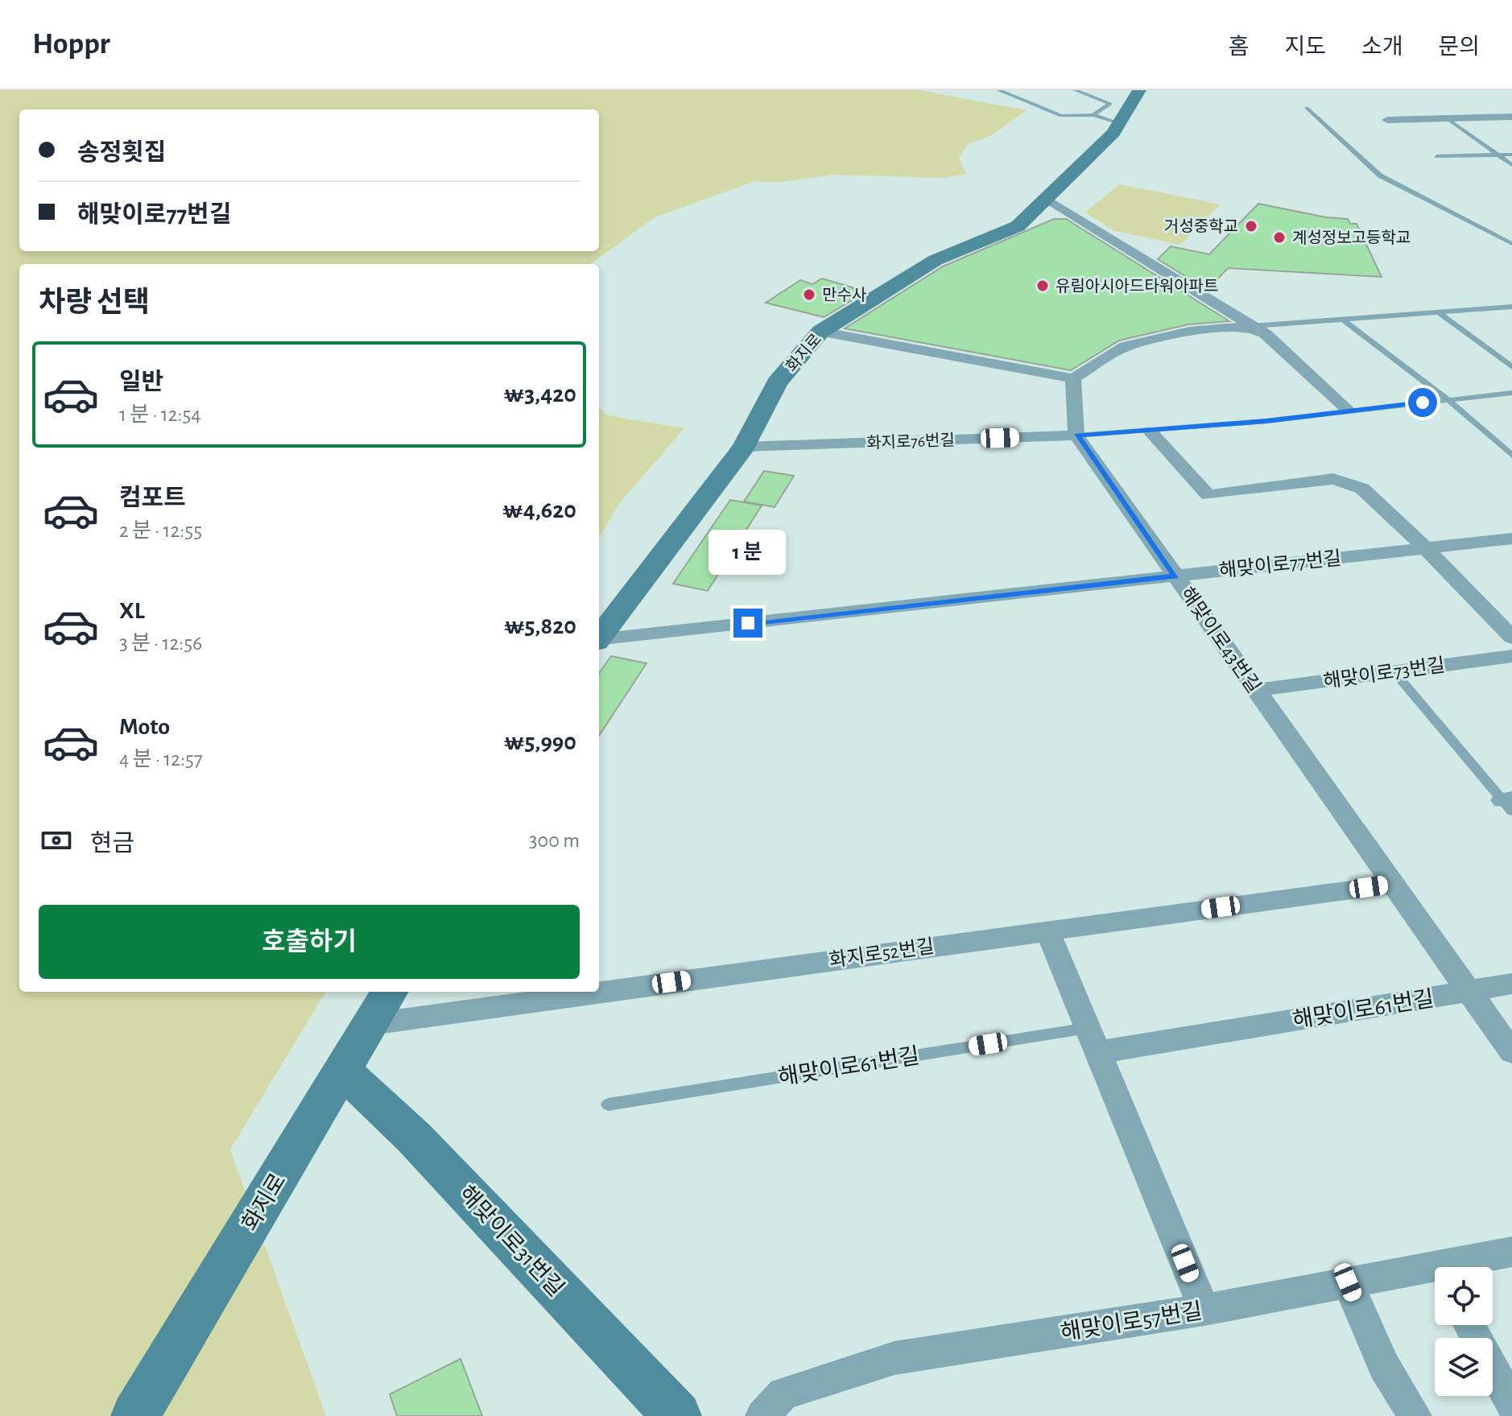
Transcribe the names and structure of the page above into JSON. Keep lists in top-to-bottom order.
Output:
{
  "streets": {
    "street": [
      "화지로",
      "화지로76번길",
      "해맞이로77번길",
      "해맞이로43번길",
      "해맞이로73번길",
      "화지로52번길",
      "해맞이로61번길",
      "해맞이로31번길",
      "해맞이로57번길"
    ]
  },
  "crossings": [
    ["화지로", "화지로76번길"],
    ["화지로", "화지로52번길"],
    ["화지로", "해맞이로31번길"],
    ["화지로76번길", "해맞이로43번길"],
    ["해맞이로77번길", "해맞이로43번길"],
    ["해맞이로43번길", "해맞이로73번길"],
    ["해맞이로43번길", "화지로52번길"],
    ["해맞이로43번길", "해맞이로61번길"]
  ],
  "places": [
    "거성중학교",
    "계성정보고등학교",
    "유림아시아드타워아파트",
    "만수사"
  ],
  "page": {
    "header": "Hoppr",
    "nav": [
      "홈",
      "지도",
      "소개",
      "문의"
    ],
    "banner": ["송정횟집", "해맞이로77번길"],
    "heading": "차량 선택",
    "list": [
      {
        "name": "일반",
        "note": "1 분 · 12:54",
        "value": "₩3,420"
      },
      {
        "name": "컴포트",
        "note": "2 분 · 12:55",
        "value": "₩4,620"
      },
      {
        "name": "XL",
        "note": "3 분 · 12:56",
        "value": "₩5,820"
      },
      {
        "name": "Moto",
        "note": "4 분 · 12:57",
        "value": "₩5,990"
      }
    ],
    "bubble": "1 분",
    "pay": ["현금", "300 m"],
    "buttons": "호출하기"
  }
}
